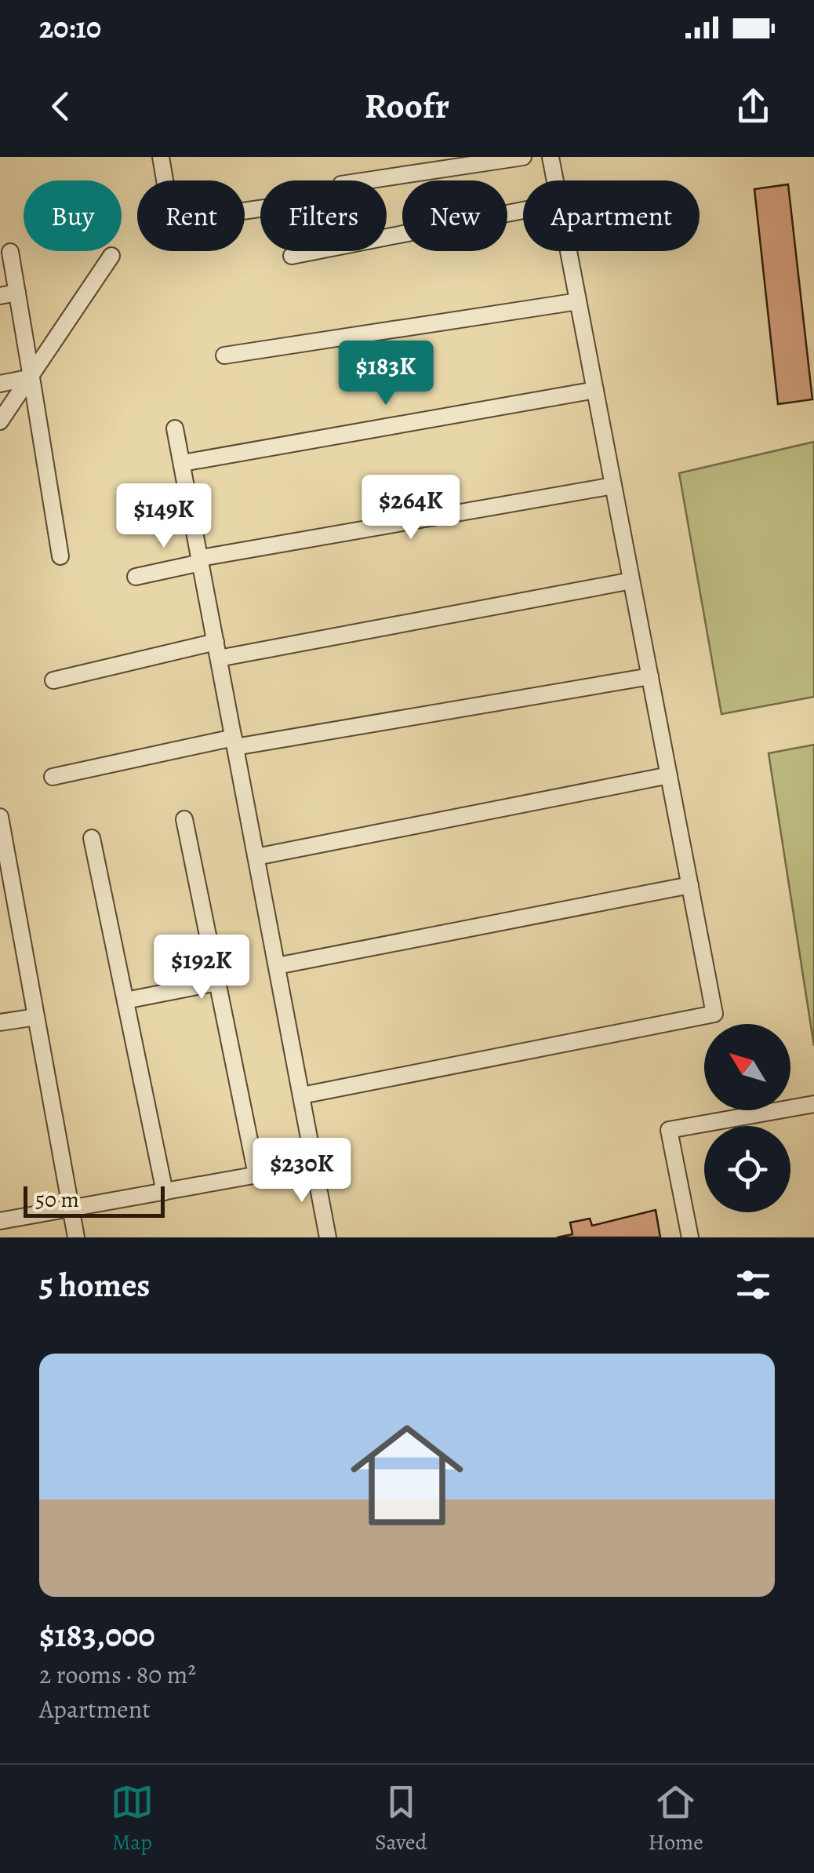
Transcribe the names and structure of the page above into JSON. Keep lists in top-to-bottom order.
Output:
{
  "scale_bar": "50 m",
  "north": "top left",
  "page": {
    "status": "20:10",
    "header": "Roofr",
    "chip": [
      "Buy",
      "Rent",
      "Filters",
      "New",
      "Apartment"
    ],
    "price": [
      "$183K",
      "$264K",
      "$149K",
      "$192K",
      "$230K"
    ],
    "scale": "50 m",
    "heading": "5 homes",
    "list": [
      {
        "name": "$183,000",
        "note": "2 rooms · 80 m² · Apartment"
      }
    ],
    "tabs": ["Map", "Saved", "Home"]
  }
}
